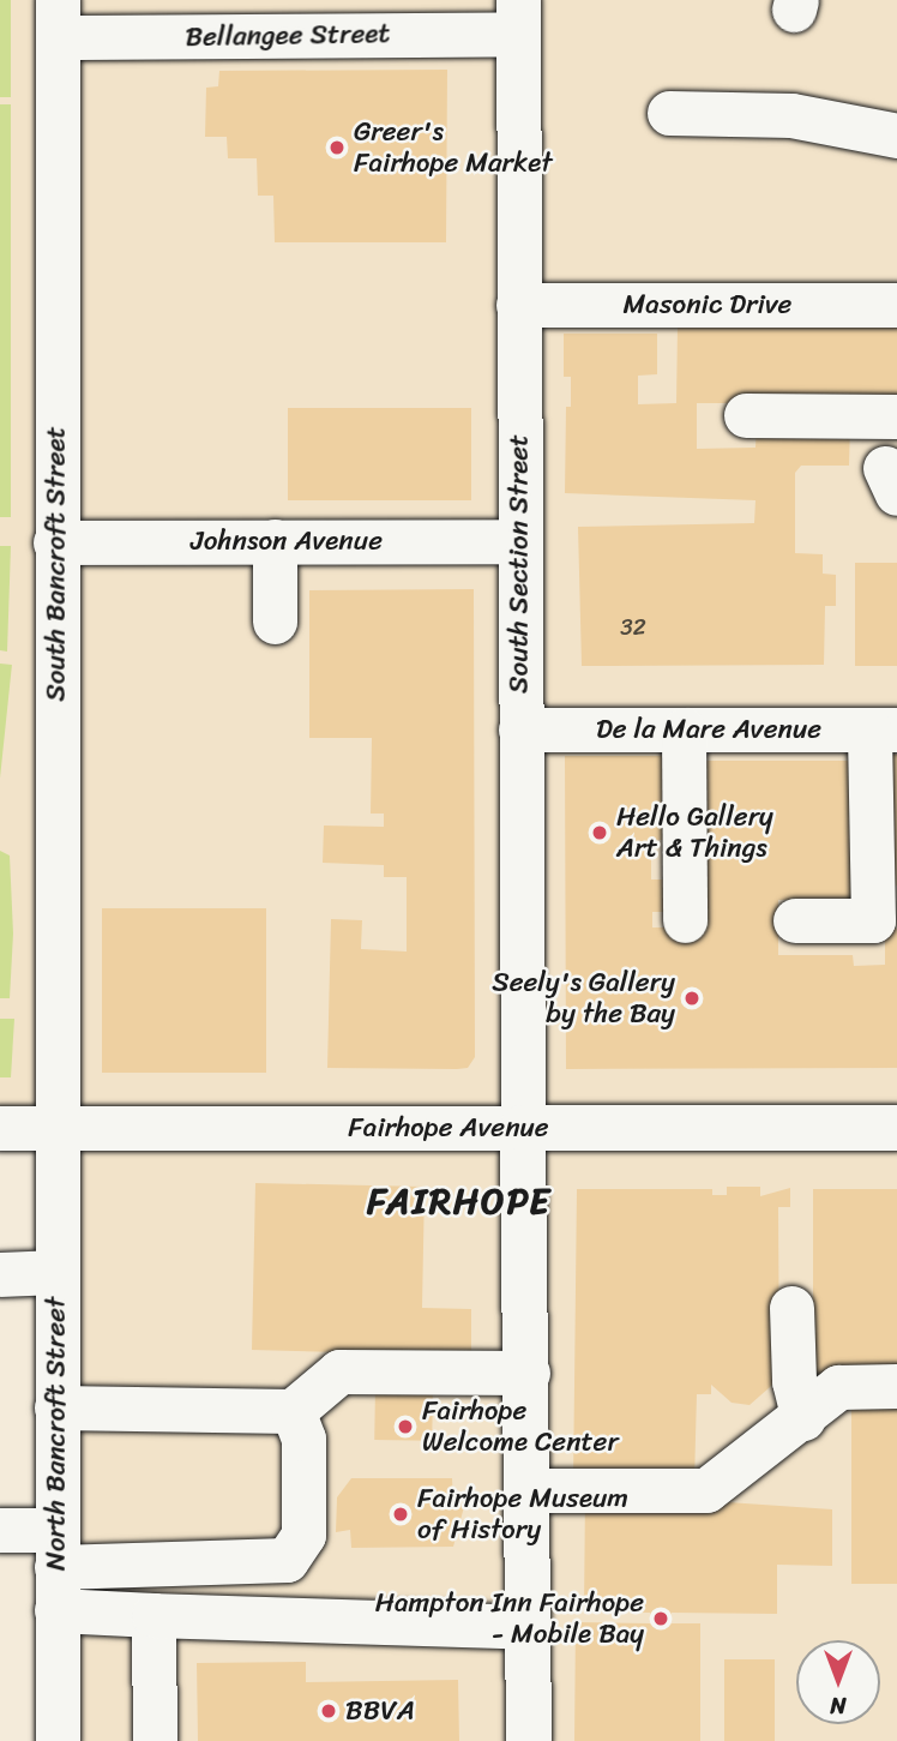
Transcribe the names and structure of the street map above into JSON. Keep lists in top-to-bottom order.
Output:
{
  "streets": {
    "main road": ["Fairhope Avenue"],
    "street": [
      "Bellangee Street",
      "Masonic Drive",
      "Johnson Avenue",
      "South Bancroft Street",
      "South Section Street",
      "De la Mare Avenue",
      "North Bancroft Street"
    ]
  },
  "crossings": [
    ["Bellangee Street", "South Bancroft Street"],
    ["Bellangee Street", "South Section Street"],
    ["Masonic Drive", "South Section Street"],
    ["Johnson Avenue", "South Bancroft Street"],
    ["Johnson Avenue", "South Section Street"],
    ["South Bancroft Street", "Fairhope Avenue"],
    ["South Bancroft Street", "North Bancroft Street"],
    ["South Section Street", "De la Mare Avenue"],
    ["South Section Street", "Fairhope Avenue"],
    ["Fairhope Avenue", "North Bancroft Street"]
  ],
  "districts": ["FAIRHOPE"],
  "places": [
    "Greer's Fairhope Market",
    "Hello Gallery Art & Things",
    "Seely's Gallery by the Bay",
    "Fairhope Welcome Center",
    "Fairhope Museum of History",
    "Hampton Inn Fairhope - Mobile Bay",
    "BBVA"
  ],
  "house_numbers": ["32"],
  "north": "bottom"
}
